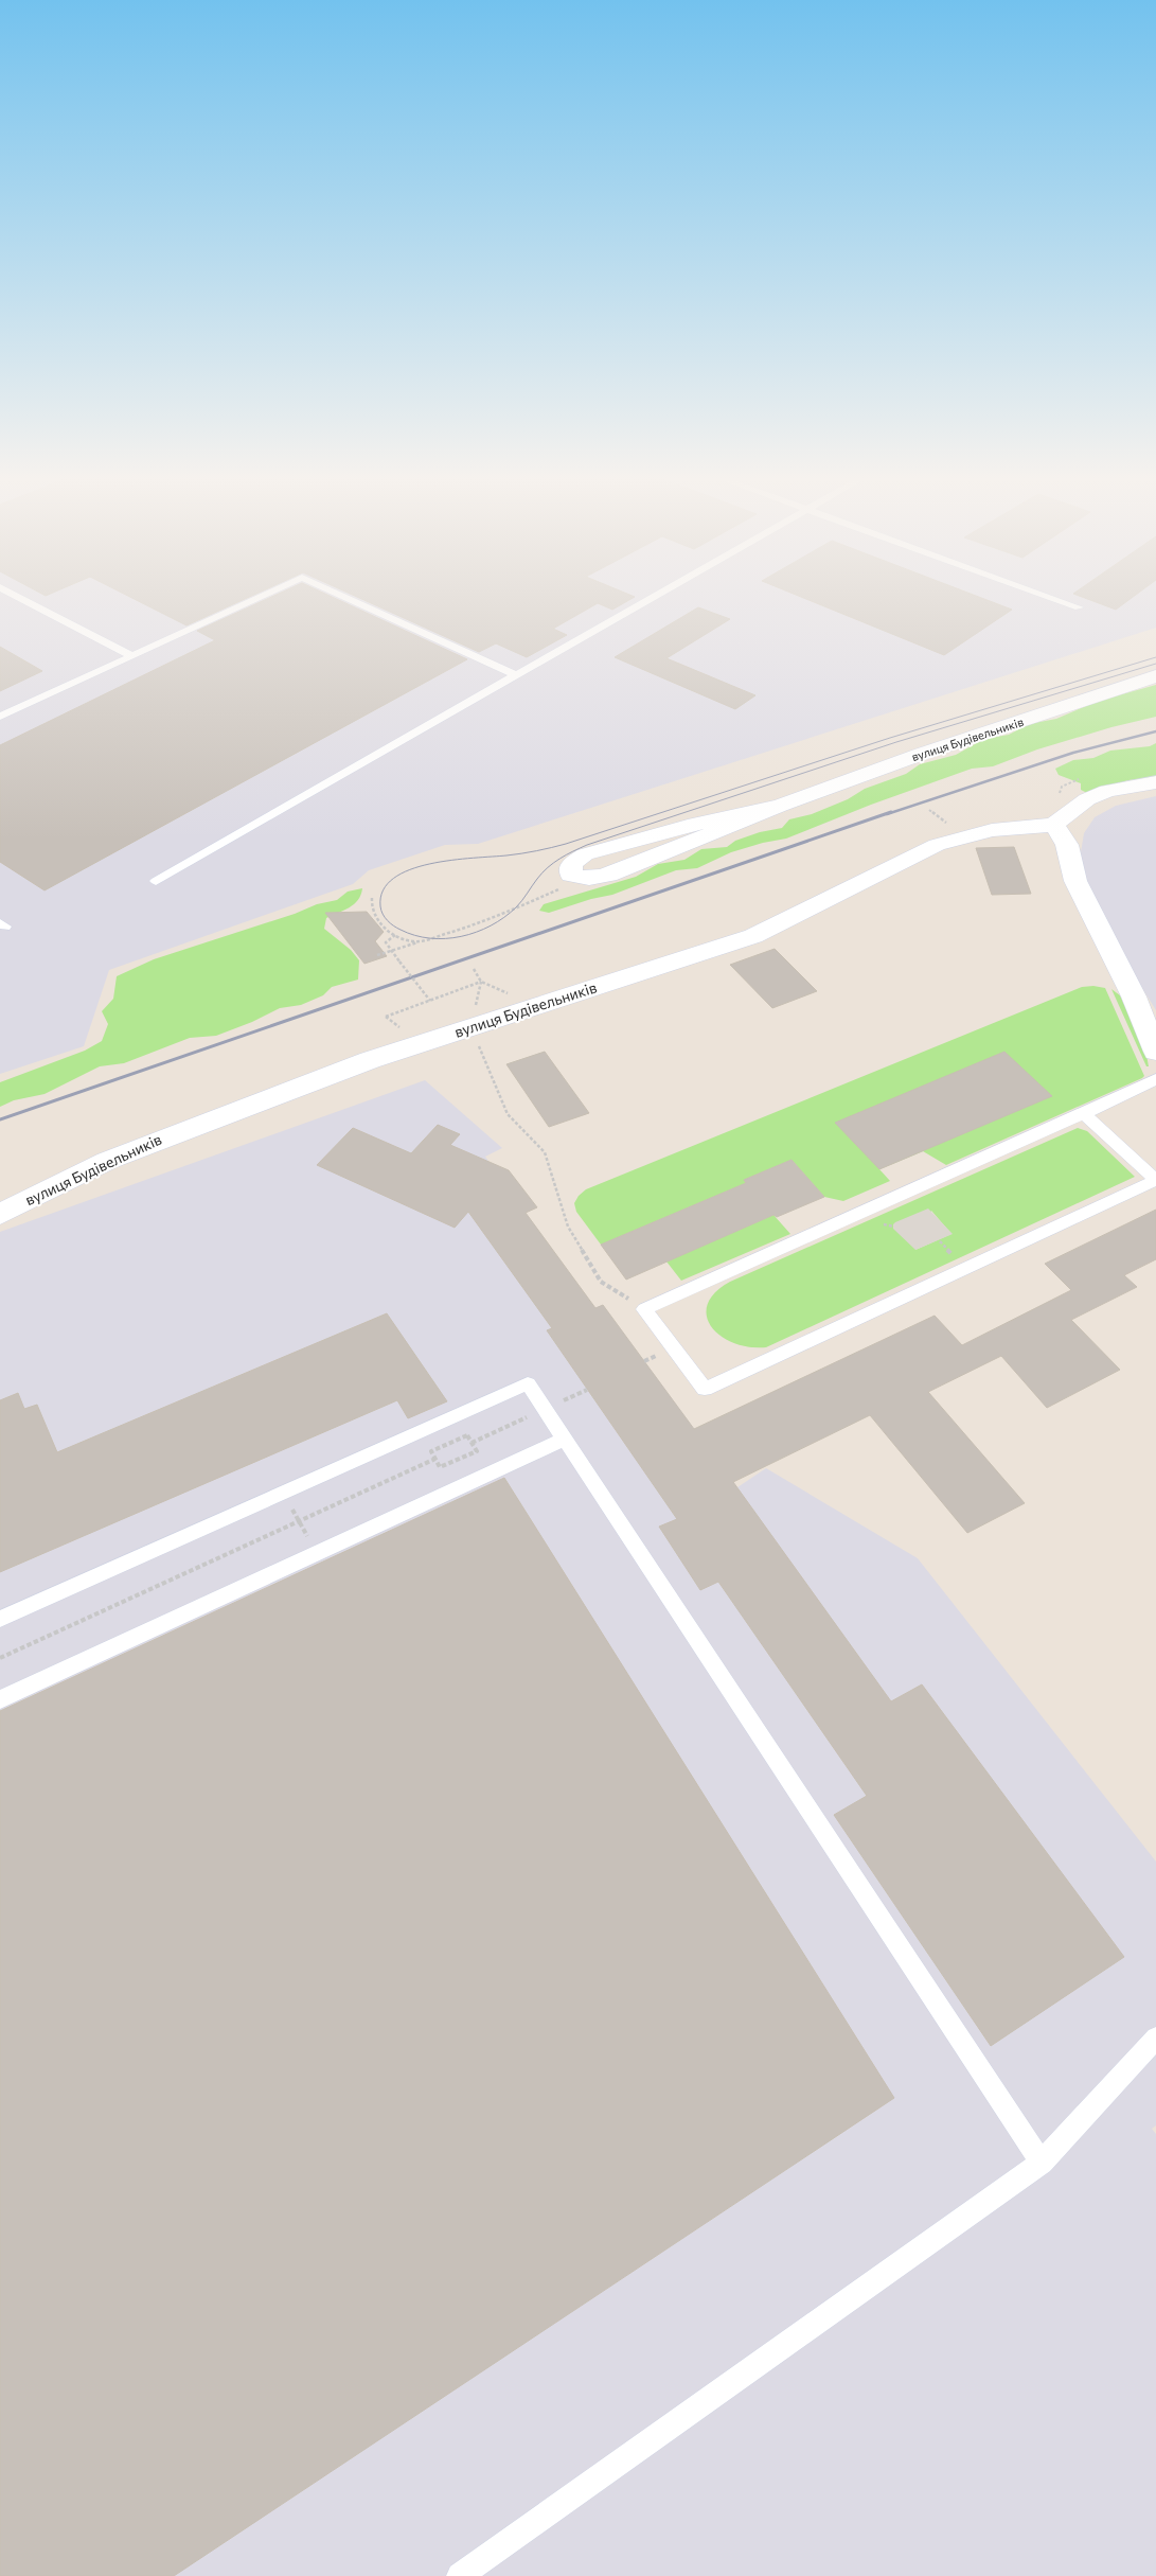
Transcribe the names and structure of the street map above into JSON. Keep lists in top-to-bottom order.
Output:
{
  "streets": {
    "street": ["вулиця Будівельників"]
  }
}
